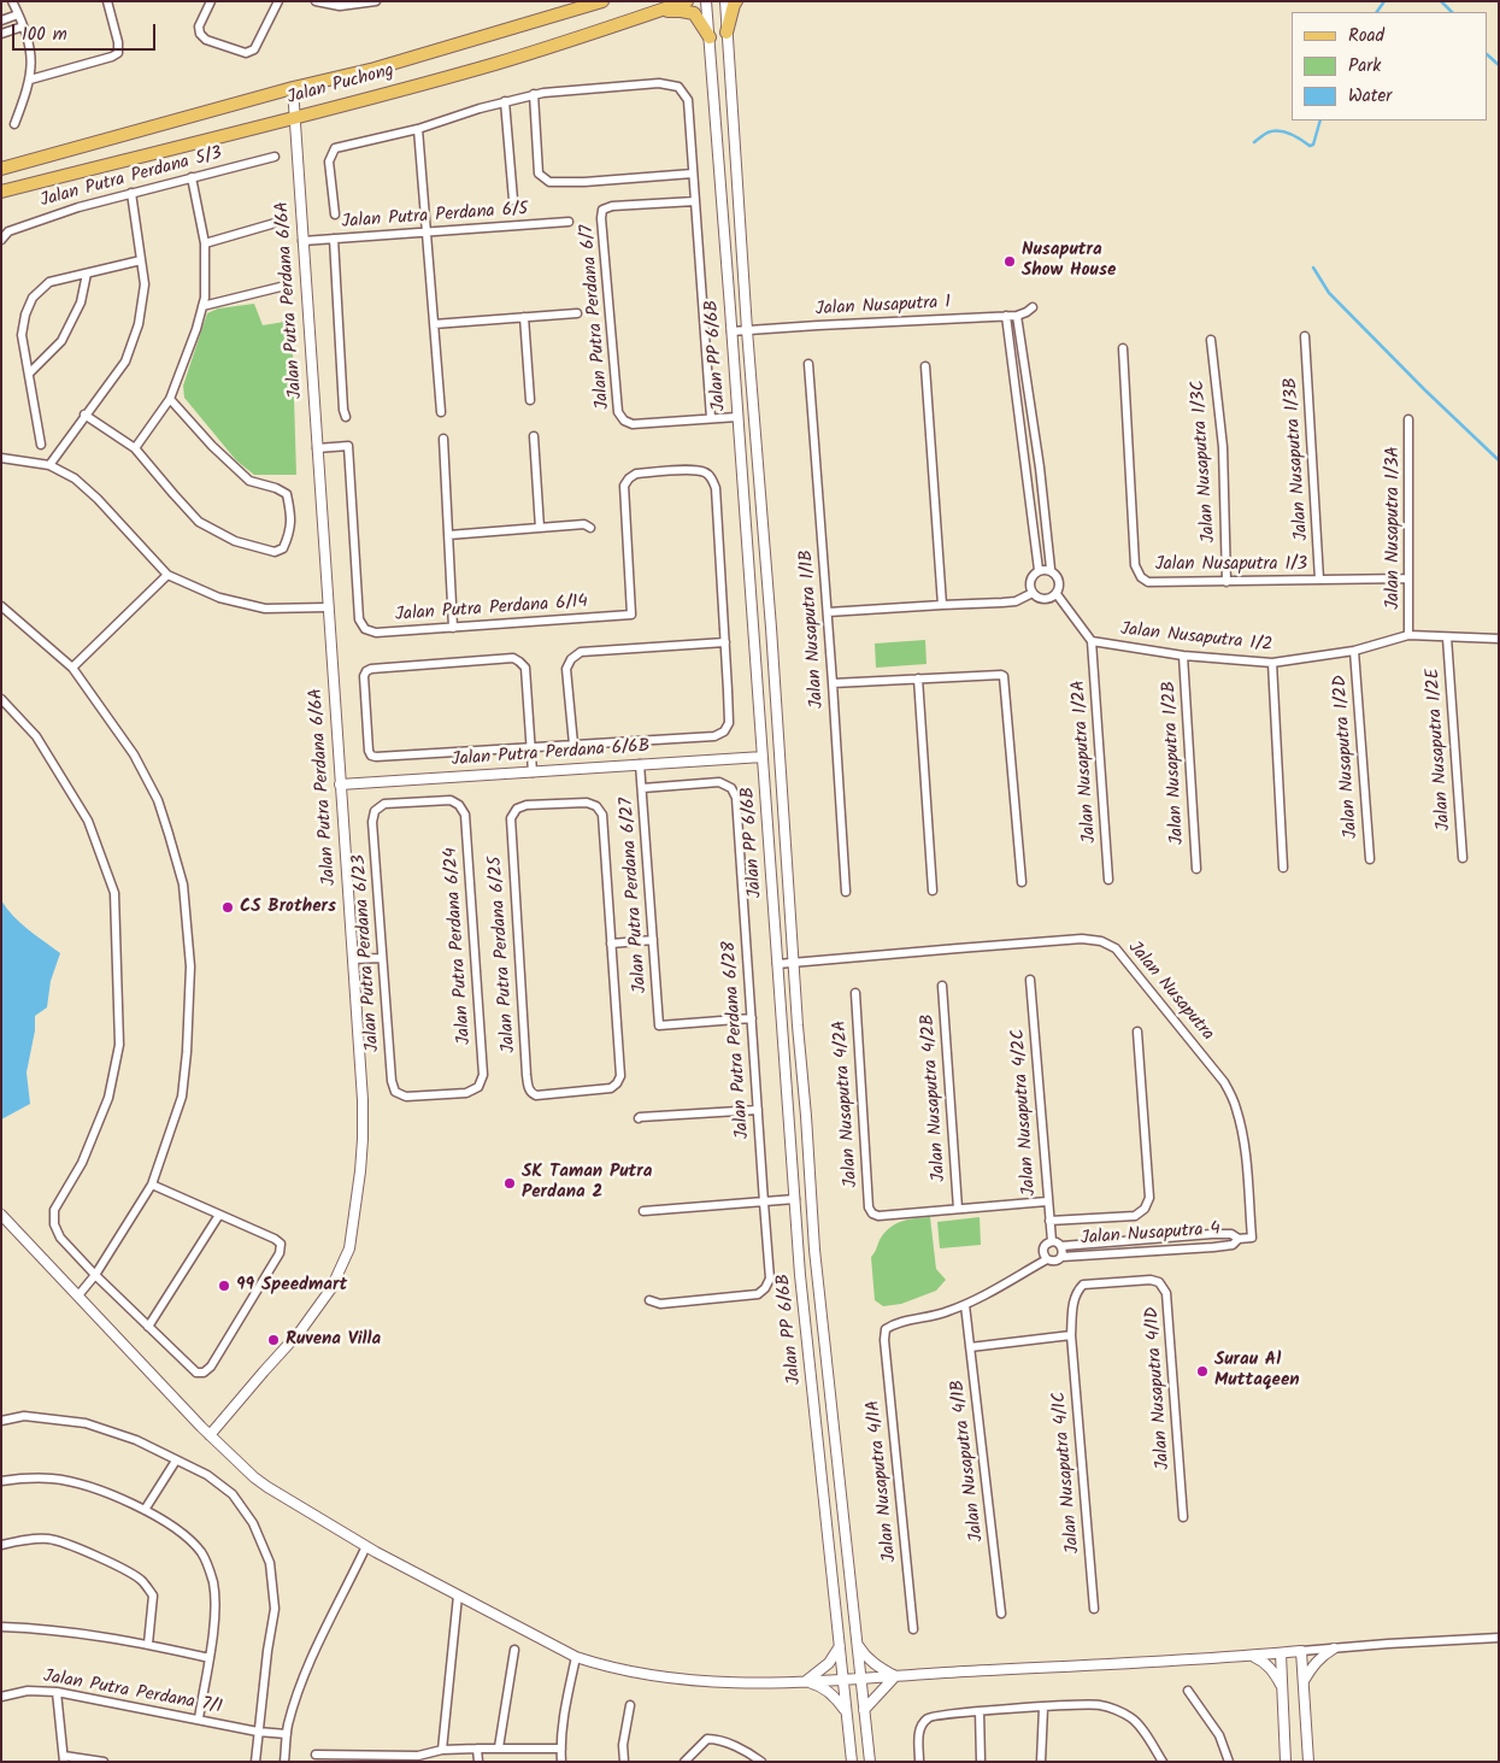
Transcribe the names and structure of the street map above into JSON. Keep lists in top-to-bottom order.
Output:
{
  "streets": {
    "main road": ["Jalan Puchong"],
    "street": [
      "Jalan Putra Perdana 5/3",
      "Jalan Putra Perdana 6/5",
      "Jalan Putra Perdana 6/6A",
      "Jalan Nusaputra 1",
      "Jalan Putra Perdana 6/7",
      "Jalan PP 6/6B",
      "Jalan Nusaputra 1/3B",
      "Jalan Nusaputra 1/3C",
      "Jalan Nusaputra 1/3A",
      "Jalan Nusaputra 1/3",
      "Jalan Putra Perdana 6/14",
      "Jalan Nusaputra 1/1B",
      "Jalan Nusaputra 1/2",
      "Jalan Nusaputra 1/2E",
      "Jalan Putra Perdana 6/6B",
      "Jalan Nusaputra 1/2D",
      "Jalan Nusaputra 1/2A",
      "Jalan Nusaputra 1/2B",
      "Jalan Putra Perdana 6/27",
      "Jalan Putra Perdana 6/24",
      "Jalan Putra Perdana 6/23",
      "Jalan Putra Perdana 6/25",
      "Jalan Nusaputra",
      "Jalan Putra Perdana 6/28",
      "Jalan Nusaputra 4/2B",
      "Jalan Nusaputra 4/2A",
      "Jalan Nusaputra 4/2C",
      "Jalan Nusaputra 4",
      "Jalan Nusaputra 4/1D",
      "Jalan Nusaputra 4/1B",
      "Jalan Nusaputra 4/1C",
      "Jalan Nusaputra 4/1A",
      "Jalan Putra Perdana 7/1"
    ]
  },
  "crossings": [
    ["Jalan Puchong", "Jalan Putra Perdana 6/6A"],
    ["Jalan Putra Perdana 6/5", "Jalan Putra Perdana 6/6A"],
    ["Jalan Putra Perdana 6/6A", "Jalan Putra Perdana 6/14"],
    ["Jalan Putra Perdana 6/6A", "Jalan Putra Perdana 6/6B"],
    ["Jalan Nusaputra 1", "Jalan PP 6/6B"],
    ["Jalan PP 6/6B", "Jalan Putra Perdana 6/6B"],
    ["Jalan PP 6/6B", "Jalan Nusaputra"],
    ["Jalan Nusaputra 1/3B", "Jalan Nusaputra 1/3"],
    ["Jalan Nusaputra 1/3C", "Jalan Nusaputra 1/3"],
    ["Jalan Nusaputra 1/3A", "Jalan Nusaputra 1/3"],
    ["Jalan Nusaputra 1/3A", "Jalan Nusaputra 1/2"],
    ["Jalan Nusaputra 1/2", "Jalan Nusaputra 1/2E"],
    ["Jalan Nusaputra 1/2", "Jalan Nusaputra 1/2D"],
    ["Jalan Nusaputra 1/2", "Jalan Nusaputra 1/2A"],
    ["Jalan Nusaputra 1/2", "Jalan Nusaputra 1/2B"],
    ["Jalan Putra Perdana 6/6B", "Jalan Putra Perdana 6/27"],
    ["Jalan Putra Perdana 6/27", "Jalan Putra Perdana 6/28"],
    ["Jalan Putra Perdana 6/24", "Jalan Putra Perdana 6/23"],
    ["Jalan Nusaputra", "Jalan Nusaputra 4"],
    ["Jalan Nusaputra 4/2B", "Jalan Nusaputra 4/2A"],
    ["Jalan Nusaputra 4/2C", "Jalan Nusaputra 4"],
    ["Jalan Nusaputra 4/1D", "Jalan Nusaputra 4/1C"],
    ["Jalan Nusaputra 4/1B", "Jalan Nusaputra 4/1A"]
  ],
  "places": [
    "Nusaputra Show House",
    "CS Brothers",
    "SK Taman Putra Perdana 2",
    "99 Speedmart",
    "Ruvena Villa",
    "Surau Al Muttaqeen"
  ],
  "legend": ["Road", "Park", "Water"],
  "scale_bar": "100 m"
}
